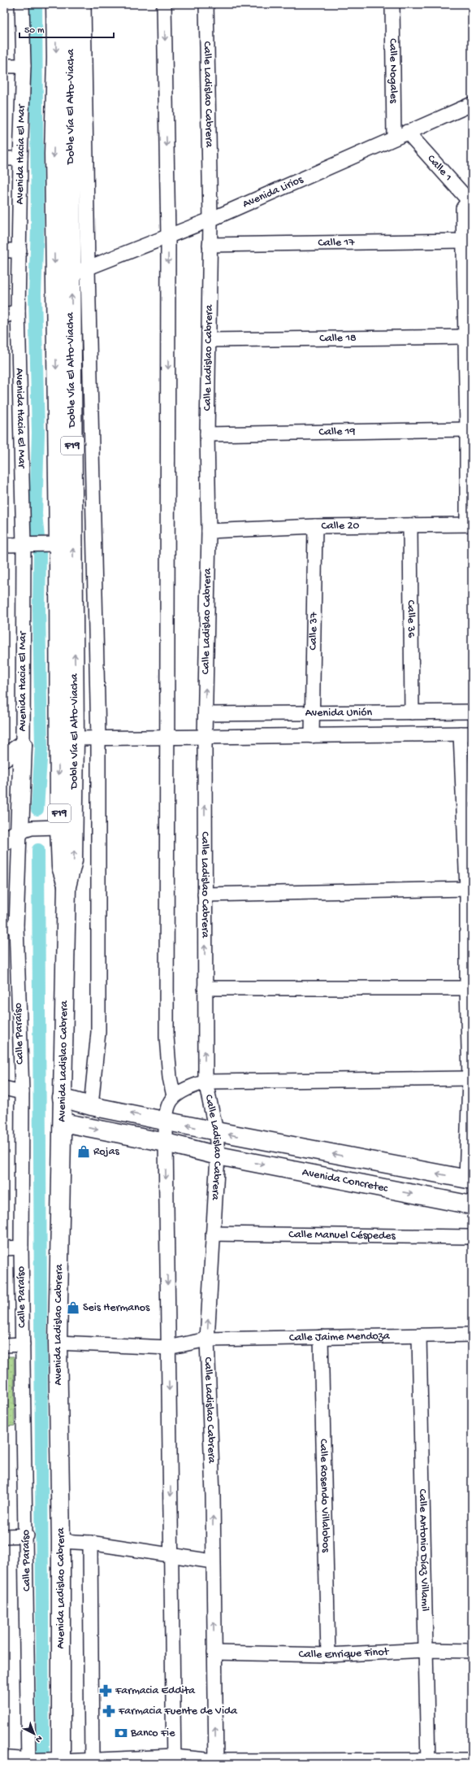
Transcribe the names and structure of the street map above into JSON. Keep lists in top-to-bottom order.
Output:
{
  "streets": {
    "main road": [
      "Doble Vía El Alto-Viacha",
      "Avenida Hacia El Mar",
      "F19",
      "Avenida Ladislao Cabrera",
      "Avenida Concretec"
    ],
    "street": [
      "Calle Nogales",
      "Calle Ladislao Cabrera",
      "Calle 1",
      "Avenida Lirios",
      "Calle 17",
      "Calle 18",
      "Calle 19",
      "Calle 20",
      "Calle 36",
      "Calle 37",
      "Avenida Unión",
      "Calle Paraíso",
      "Calle Manuel Céspedes",
      "Calle Jaime Mendoza",
      "Calle Rosendo Villalobos",
      "Calle Antonio Díaz Villamil",
      "Calle Enrique Finot"
    ]
  },
  "crossings": [
    ["Calle Nogales", "Avenida Lirios"],
    ["Calle Ladislao Cabrera", "Avenida Lirios"],
    ["Calle Ladislao Cabrera", "Calle 17"],
    ["Calle Ladislao Cabrera", "Calle 18"],
    ["Calle Ladislao Cabrera", "Calle 19"],
    ["Calle Ladislao Cabrera", "Calle 20"],
    ["Calle Ladislao Cabrera", "Avenida Unión"],
    ["Calle Ladislao Cabrera", "Avenida Concretec"],
    ["Calle Ladislao Cabrera", "Calle Manuel Céspedes"],
    ["Calle Ladislao Cabrera", "Calle Jaime Mendoza"],
    ["Calle Ladislao Cabrera", "Calle Enrique Finot"],
    ["Doble Vía El Alto-Viacha", "Avenida Lirios"],
    ["Doble Vía El Alto-Viacha", "Avenida Ladislao Cabrera"],
    ["Avenida Hacia El Mar", "Calle Paraíso"],
    ["Calle 1", "Avenida Lirios"],
    ["Calle 20", "Calle 36"],
    ["Calle 20", "Calle 37"],
    ["Calle 36", "Avenida Unión"],
    ["Calle 37", "Avenida Unión"],
    ["Calle Paraíso", "Avenida Ladislao Cabrera"],
    ["Avenida Ladislao Cabrera", "Avenida Concretec"],
    ["Avenida Ladislao Cabrera", "Calle Jaime Mendoza"],
    ["Calle Jaime Mendoza", "Calle Rosendo Villalobos"],
    ["Calle Jaime Mendoza", "Calle Antonio Díaz Villamil"],
    ["Calle Rosendo Villalobos", "Calle Enrique Finot"],
    ["Calle Antonio Díaz Villamil", "Calle Enrique Finot"]
  ],
  "places": {
    "shop": ["Rojas", "Seis Hermanos"],
    "pharmacy": ["Farmacia Eddita", "Farmacia Fuente de Vida"],
    "bank": ["Banco Fie"]
  },
  "scale_bar": "50 m",
  "north": "bottom right"
}
